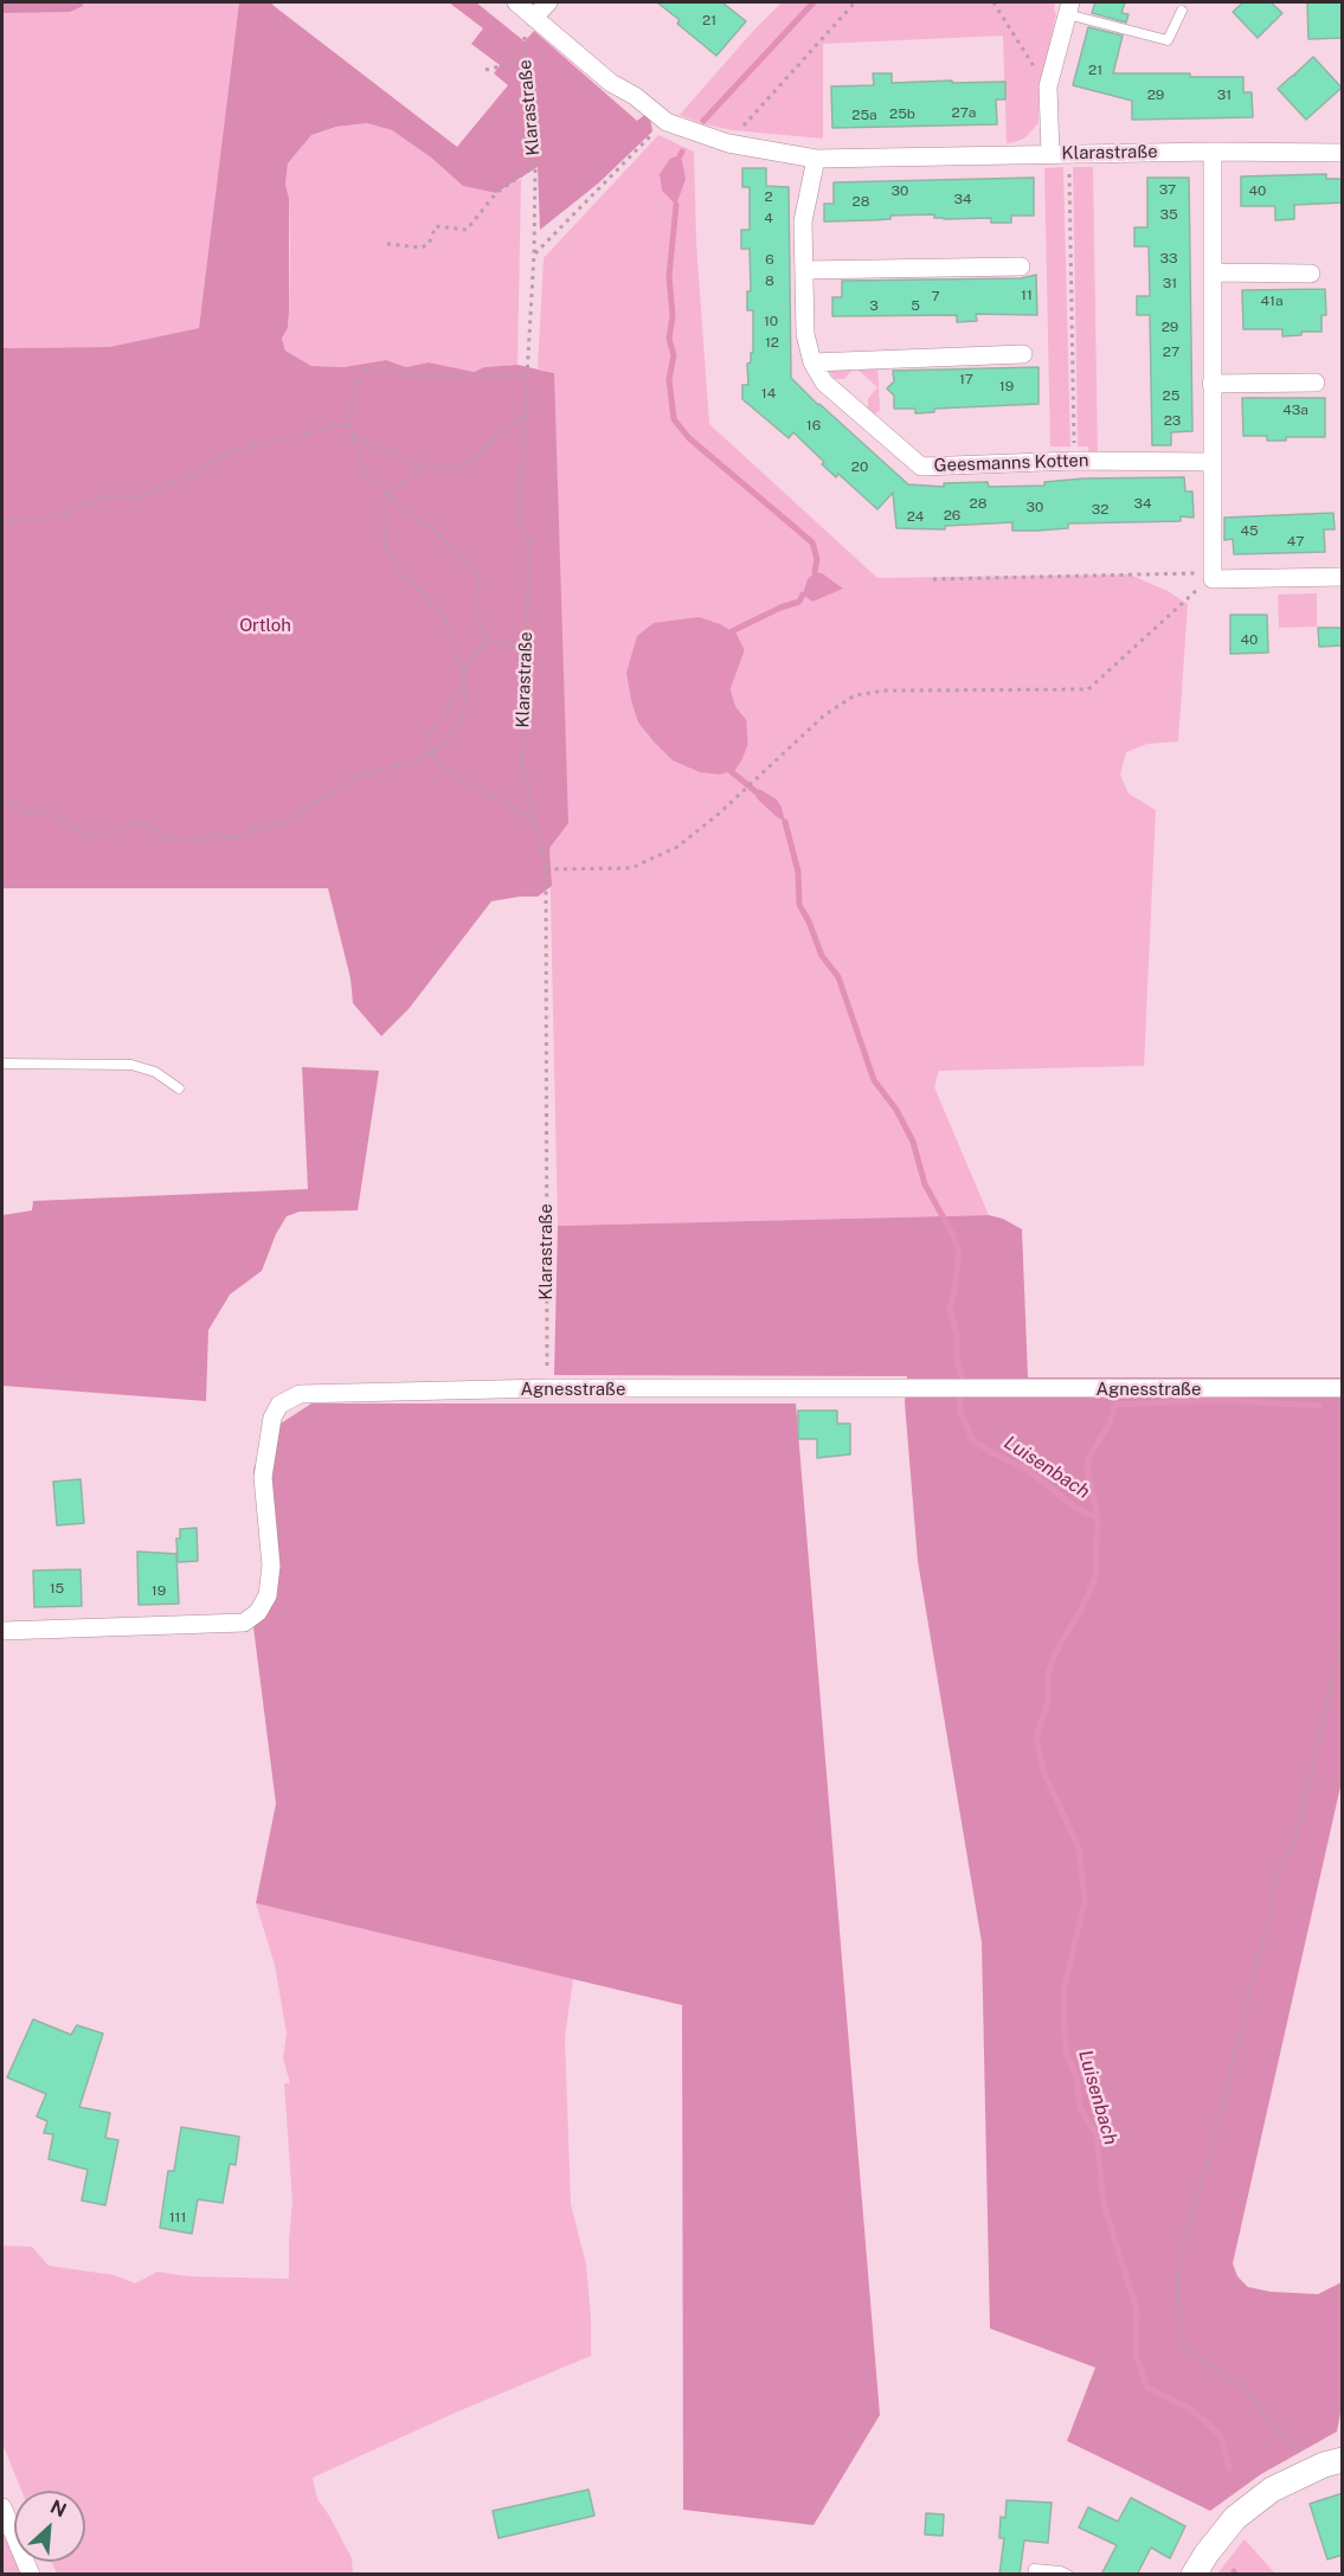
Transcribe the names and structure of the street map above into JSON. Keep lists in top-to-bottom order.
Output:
{
  "streets": {
    "street": ["Klarastraße", "Geesmanns Kotten", "Agnesstraße"]
  },
  "crossings": [
    ["Klarastraße", "Geesmanns Kotten"],
    ["Klarastraße", "Agnesstraße"]
  ],
  "water": ["Luisenbach"],
  "parks": ["Ortloh"],
  "house_numbers": [
    "21",
    "21",
    "29",
    "31",
    "27a",
    "25b",
    "25a",
    "37",
    "30",
    "40",
    "2",
    "34",
    "28",
    "35",
    "4",
    "33",
    "6",
    "8",
    "31",
    "11",
    "7",
    "41a",
    "3",
    "5",
    "10",
    "29",
    "12",
    "27",
    "17",
    "19",
    "14",
    "25",
    "43a",
    "23",
    "16",
    "20",
    "28",
    "34",
    "30",
    "32",
    "26",
    "24",
    "45",
    "47",
    "40",
    "15",
    "19",
    "111"
  ],
  "north": "top right"
}
